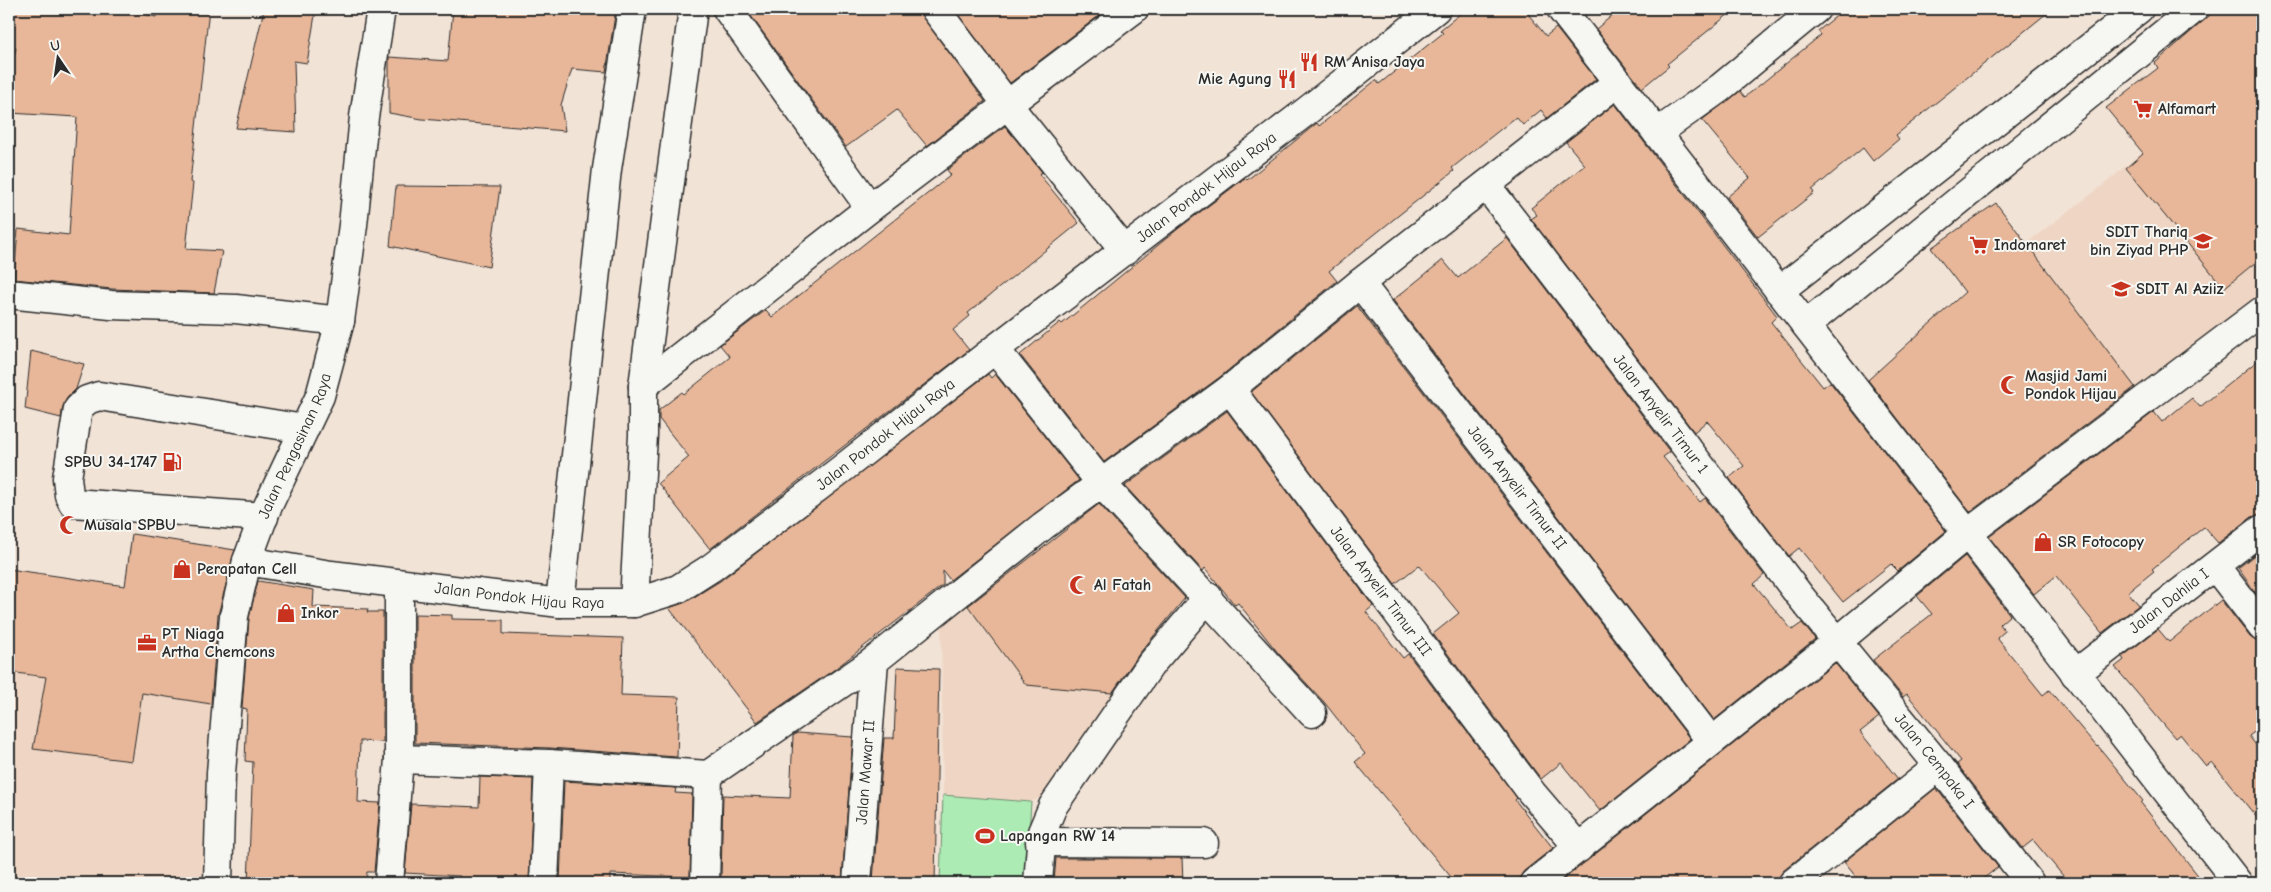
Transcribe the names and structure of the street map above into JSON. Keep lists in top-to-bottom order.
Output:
{
  "streets": {
    "street": [
      "Jalan Pondok Hijau Raya",
      "Jalan Anyelir Timur 1",
      "Jalan Pengasinan Raya",
      "Jalan Anyelir Timur II",
      "Jalan Anyelir Timur III",
      "Jalan Dahlia I",
      "Jalan Cempaka I",
      "Jalan Mawar II"
    ]
  },
  "crossings": [
    ["Jalan Pondok Hijau Raya", "Jalan Pengasinan Raya"],
    ["Jalan Anyelir Timur 1", "Jalan Cempaka I"]
  ],
  "places": {
    "restaurant": ["RM Anisa Jaya", "Mie Agung"],
    "supermarket": ["Alfamart", "Indomaret"],
    "school or university": ["SDIT Thariq bin Ziyad PHP", "SDIT Al Aziiz"],
    "mosque": ["Masjid Jami Pondok Hijau", "Musala SPBU", "Al Fatah"],
    "fuel station": ["SPBU 34-1747"],
    "shop": ["SR Fotocopy", "Perapatan Cell", "Inkor"],
    "office": ["PT Niaga Artha Chemcons"],
    "sports": ["Lapangan RW 14"]
  },
  "north": "top"
}
